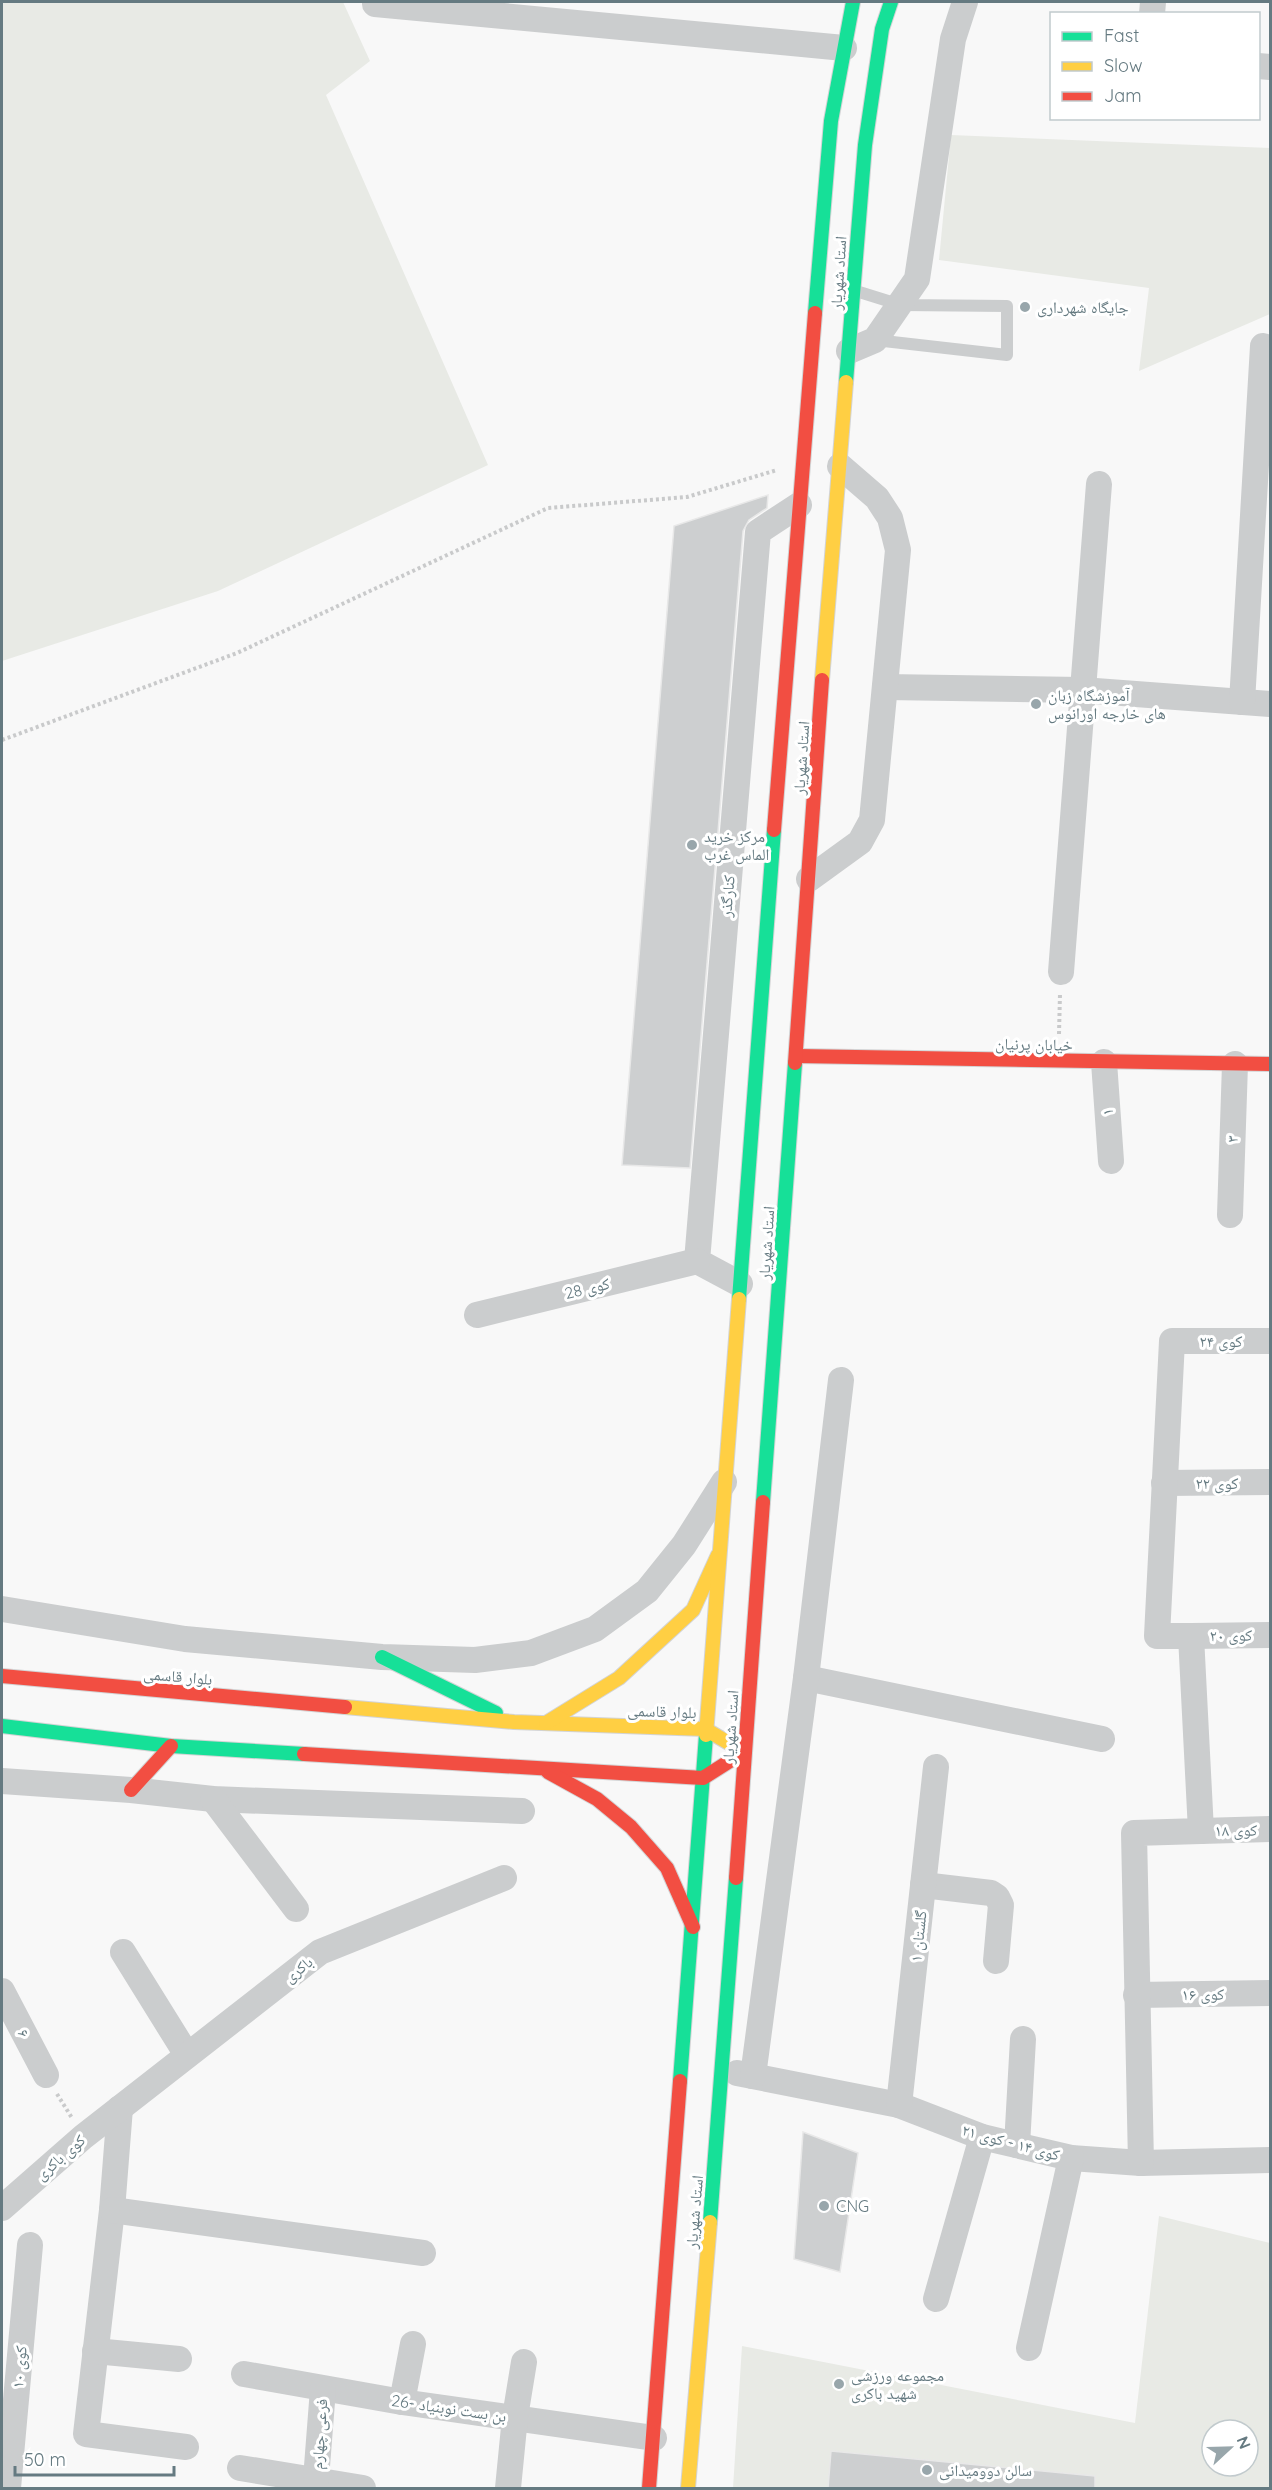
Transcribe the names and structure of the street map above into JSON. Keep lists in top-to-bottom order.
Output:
{
  "streets": {
    "main road": ["استاد شهریار", "خیابان پرنیان", "بلوار قاسمی"],
    "street": [
      "کنارگذر",
      "۱",
      "۳",
      "کوی 28",
      "کوی ۲۴",
      "کوی ۲۲",
      "کوی ۲۰",
      "کوی ۱۸",
      "۱ گلستان",
      "باکری",
      "کوی ۱۶",
      "۶",
      "کوی ۱۴ - کوی ۲۱",
      "کوی باکری",
      "کوی ۱۰",
      "26- بن بست نوبنیاد",
      "فرعی چهارم"
    ]
  },
  "crossings": [
    ["استاد شهریار", "کنارگذر"],
    ["استاد شهریار", "خیابان پرنیان"],
    ["استاد شهریار", "بلوار قاسمی"],
    ["استاد شهریار", "کوی ۱۴ - کوی ۲۱"],
    ["استاد شهریار", "26- بن بست نوبنیاد"],
    ["کنارگذر", "کوی 28"],
    ["خیابان پرنیان", "۱"],
    ["خیابان پرنیان", "۳"],
    ["کوی ۲۴", "کوی ۲۲"],
    ["کوی ۲۴", "کوی ۲۰"],
    ["کوی ۲۲", "کوی ۲۰"],
    ["کوی ۱۸", "کوی ۱۶"],
    ["۱ گلستان", "کوی ۱۴ - کوی ۲۱"],
    ["باکری", "کوی باکری"],
    ["26- بن بست نوبنیاد", "فرعی چهارم"]
  ],
  "places": [
    "جایگاه شهرداری",
    "آموزشگاه زبان های خارجه اورانوس",
    "مرکز خرید الماس غرب",
    "CNG",
    "مجموعه ورزشی شهید باکری",
    "سالن دوومیدانی"
  ],
  "legend": ["Fast", "Slow", "Jam"],
  "scale_bar": "50 m",
  "north": "right"
}
